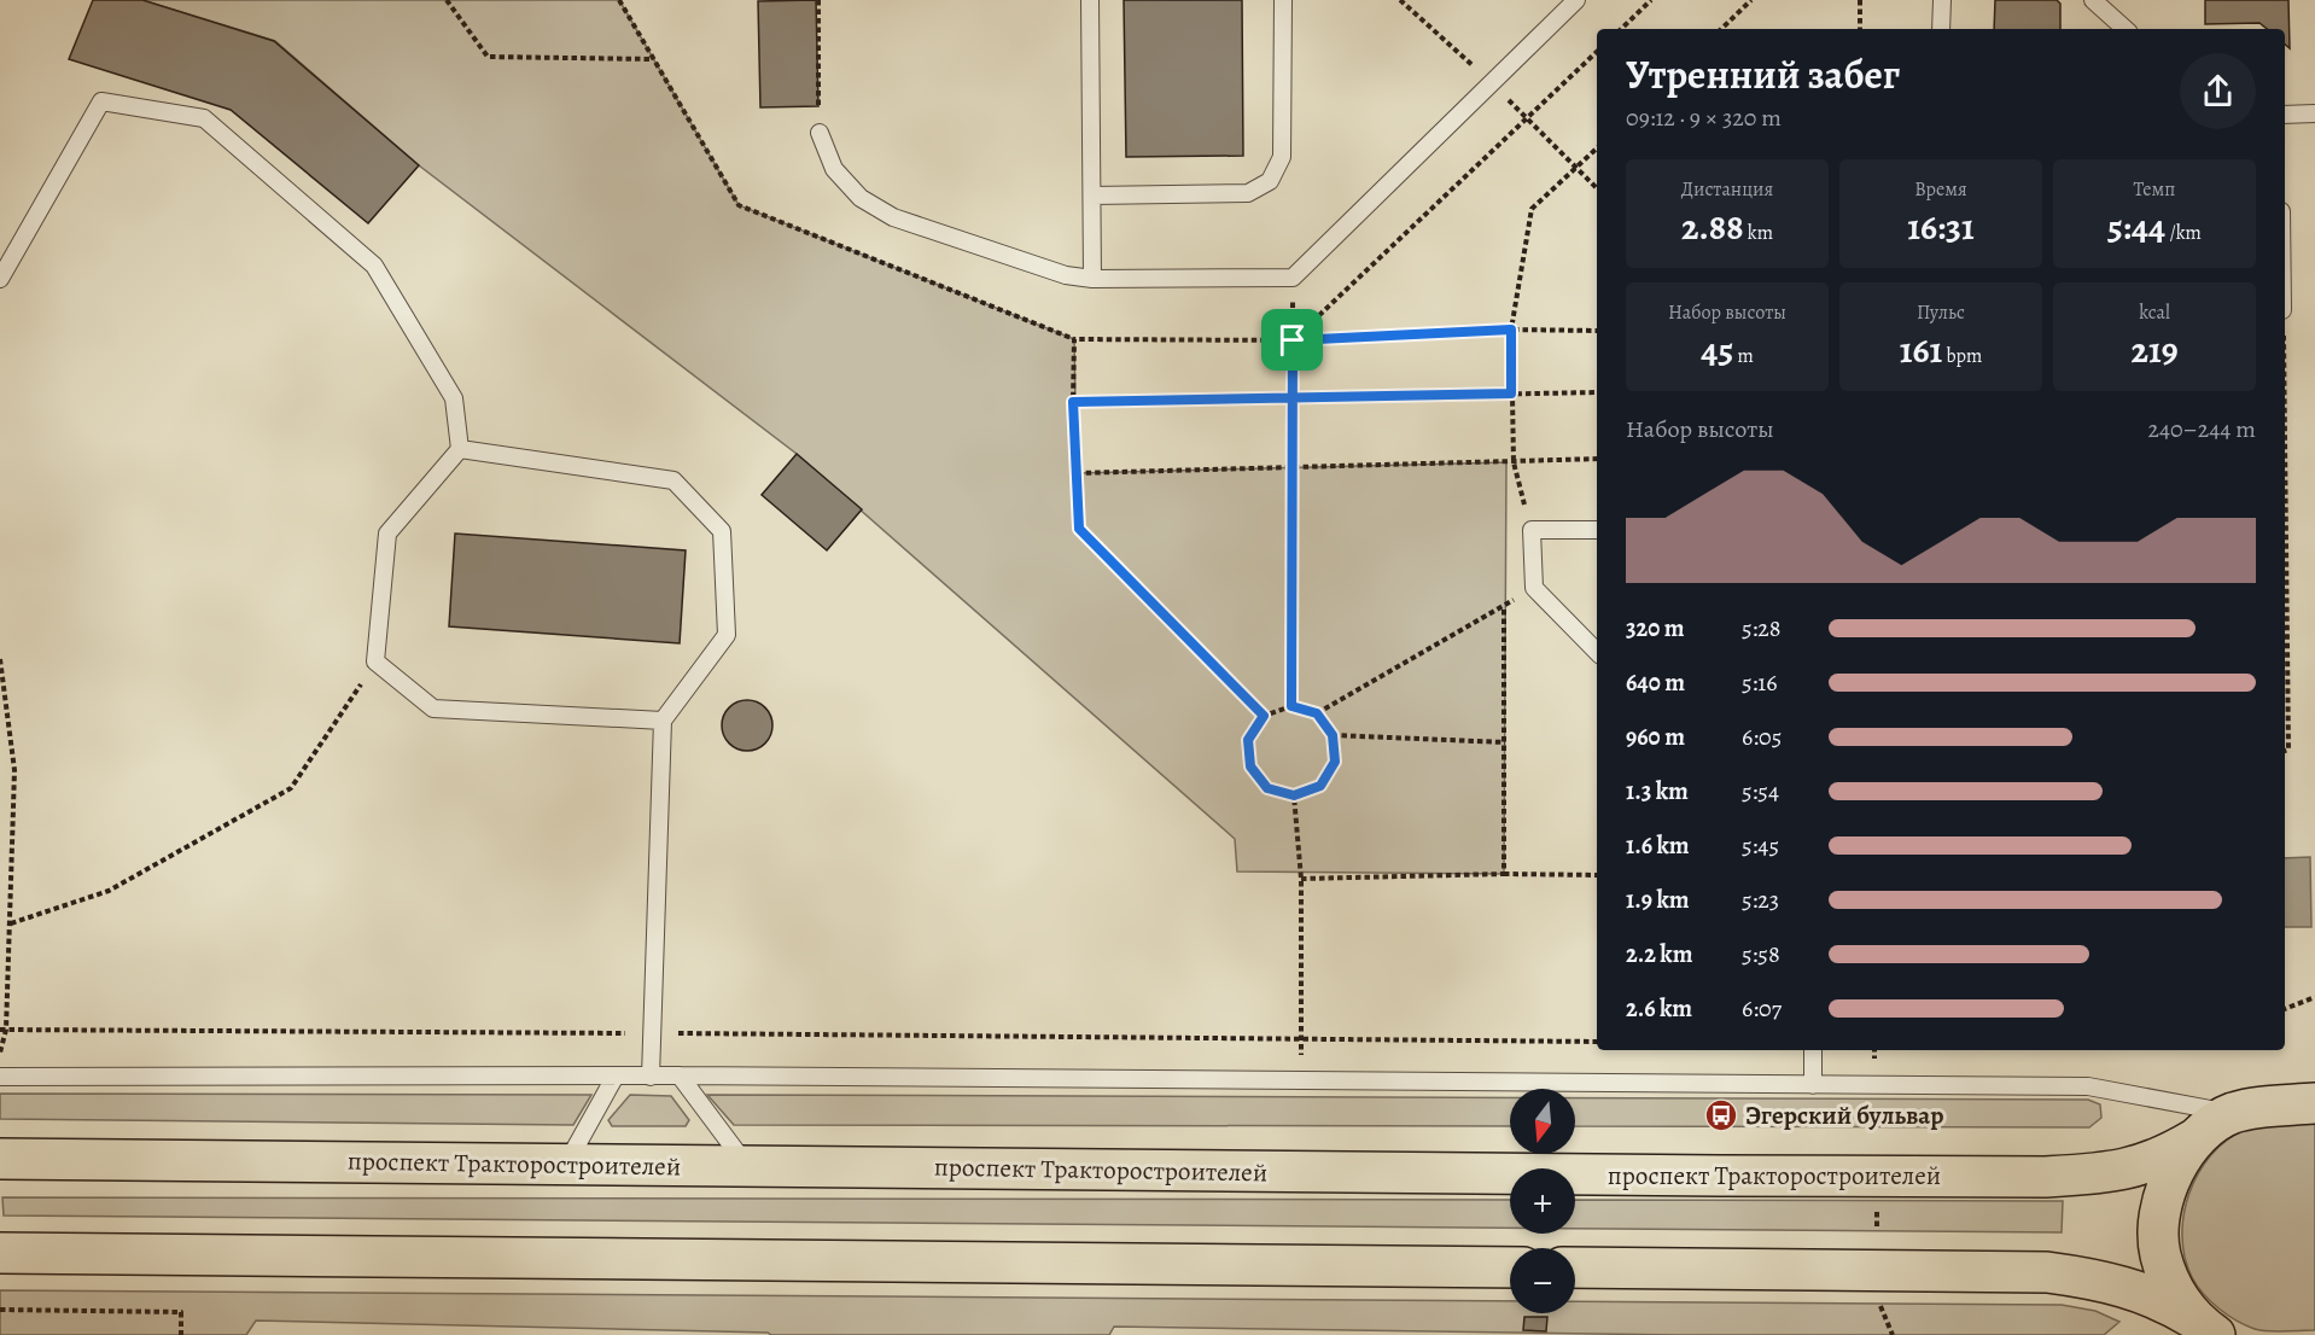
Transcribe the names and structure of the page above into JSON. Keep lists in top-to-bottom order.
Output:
{
  "streets": {
    "main road": ["проспект Тракторостроителей"]
  },
  "places": {
    "bus stop": ["Эгерский бульвар"]
  },
  "north": "bottom",
  "page": {
    "heading": ["Утренний забег", "09:12 · 9 × 320 m"],
    "stats": [
      ["Дистанция", "2.88 km"],
      ["Время", "16:31"],
      ["Темп", "5:44 /km"],
      ["Набор высоты", "45 m"],
      ["Пульс", "161 bpm"],
      ["kcal", "219"]
    ],
    "chart": ["Набор высоты", "240–244 m"],
    "list": [
      {
        "name": "320 m",
        "note": "5:28"
      },
      {
        "name": "640 m",
        "note": "5:16"
      },
      {
        "name": "960 m",
        "note": "6:05"
      },
      {
        "name": "1.3 km",
        "note": "5:54"
      },
      {
        "name": "1.6 km",
        "note": "5:45"
      },
      {
        "name": "1.9 km",
        "note": "5:23"
      },
      {
        "name": "2.2 km",
        "note": "5:58"
      },
      {
        "name": "2.6 km",
        "note": "6:07"
      }
    ],
    "map_buttons": ["+", "−"]
  }
}
